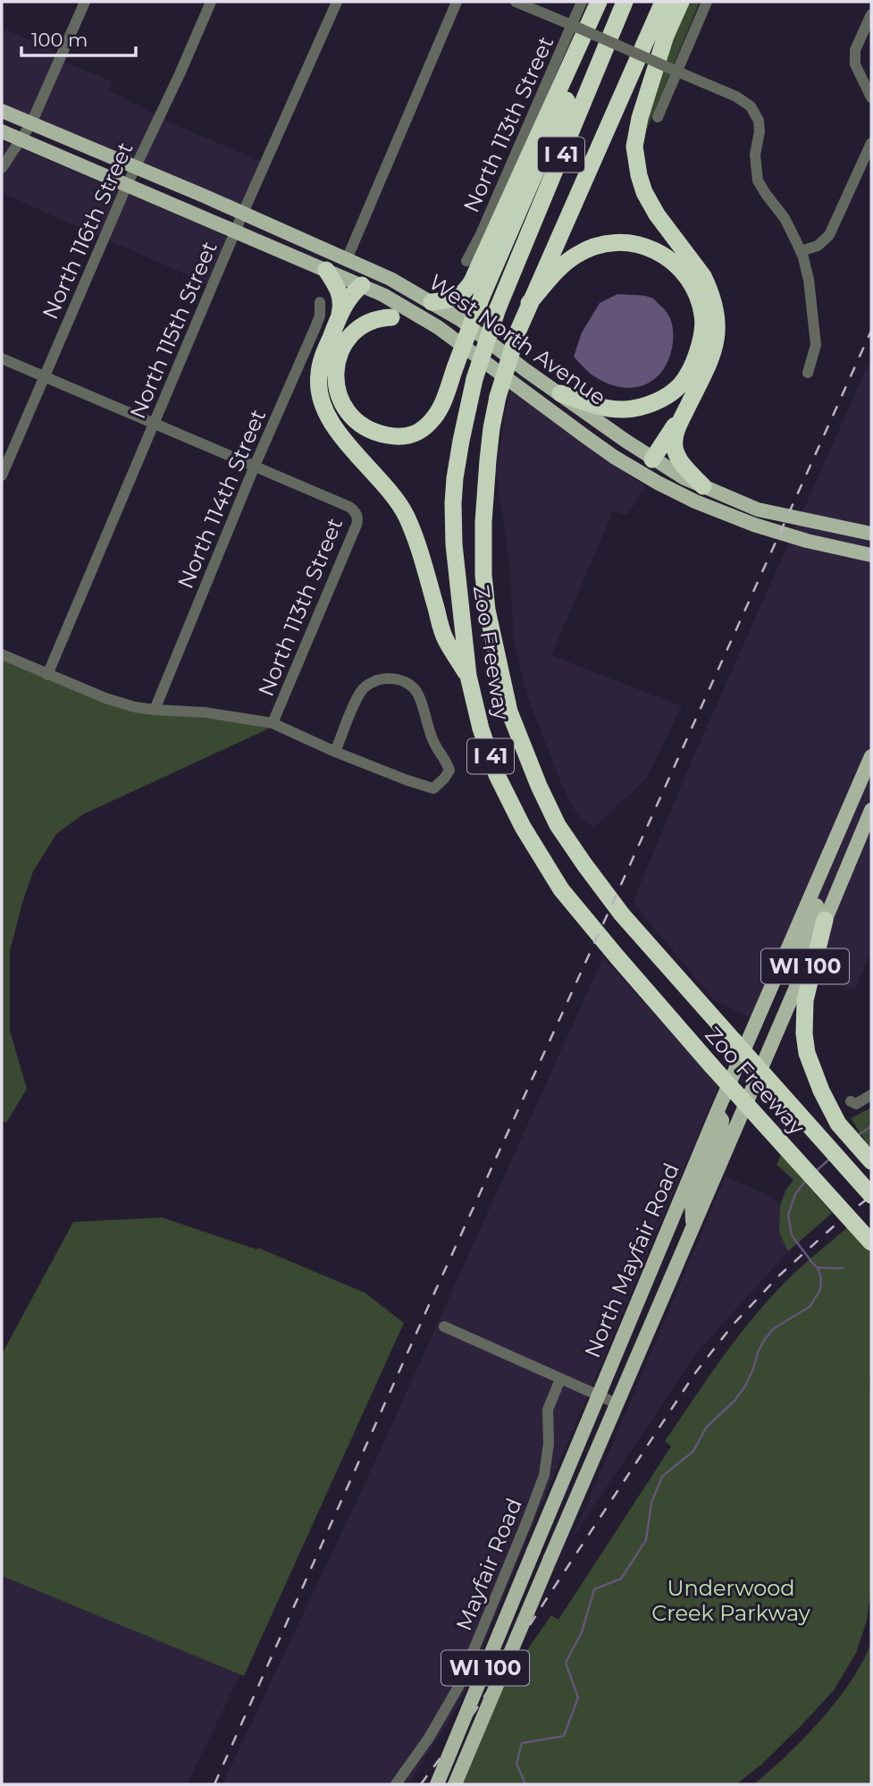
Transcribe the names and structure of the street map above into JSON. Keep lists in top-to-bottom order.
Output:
{
  "streets": {
    "highway": ["I 41", "Zoo Freeway"],
    "main road": ["West North Avenue", "WI 100", "North Mayfair Road"],
    "street": [
      "North 113th Street",
      "North 116th Street",
      "North 115th Street",
      "North 114th Street",
      "Mayfair Road"
    ]
  },
  "crossings": [
    ["North 113th Street", "North 114th Street"],
    ["North 116th Street", "West North Avenue"],
    ["North 115th Street", "West North Avenue"]
  ],
  "parks": ["Underwood Creek Parkway"],
  "scale_bar": "100 m"
}
